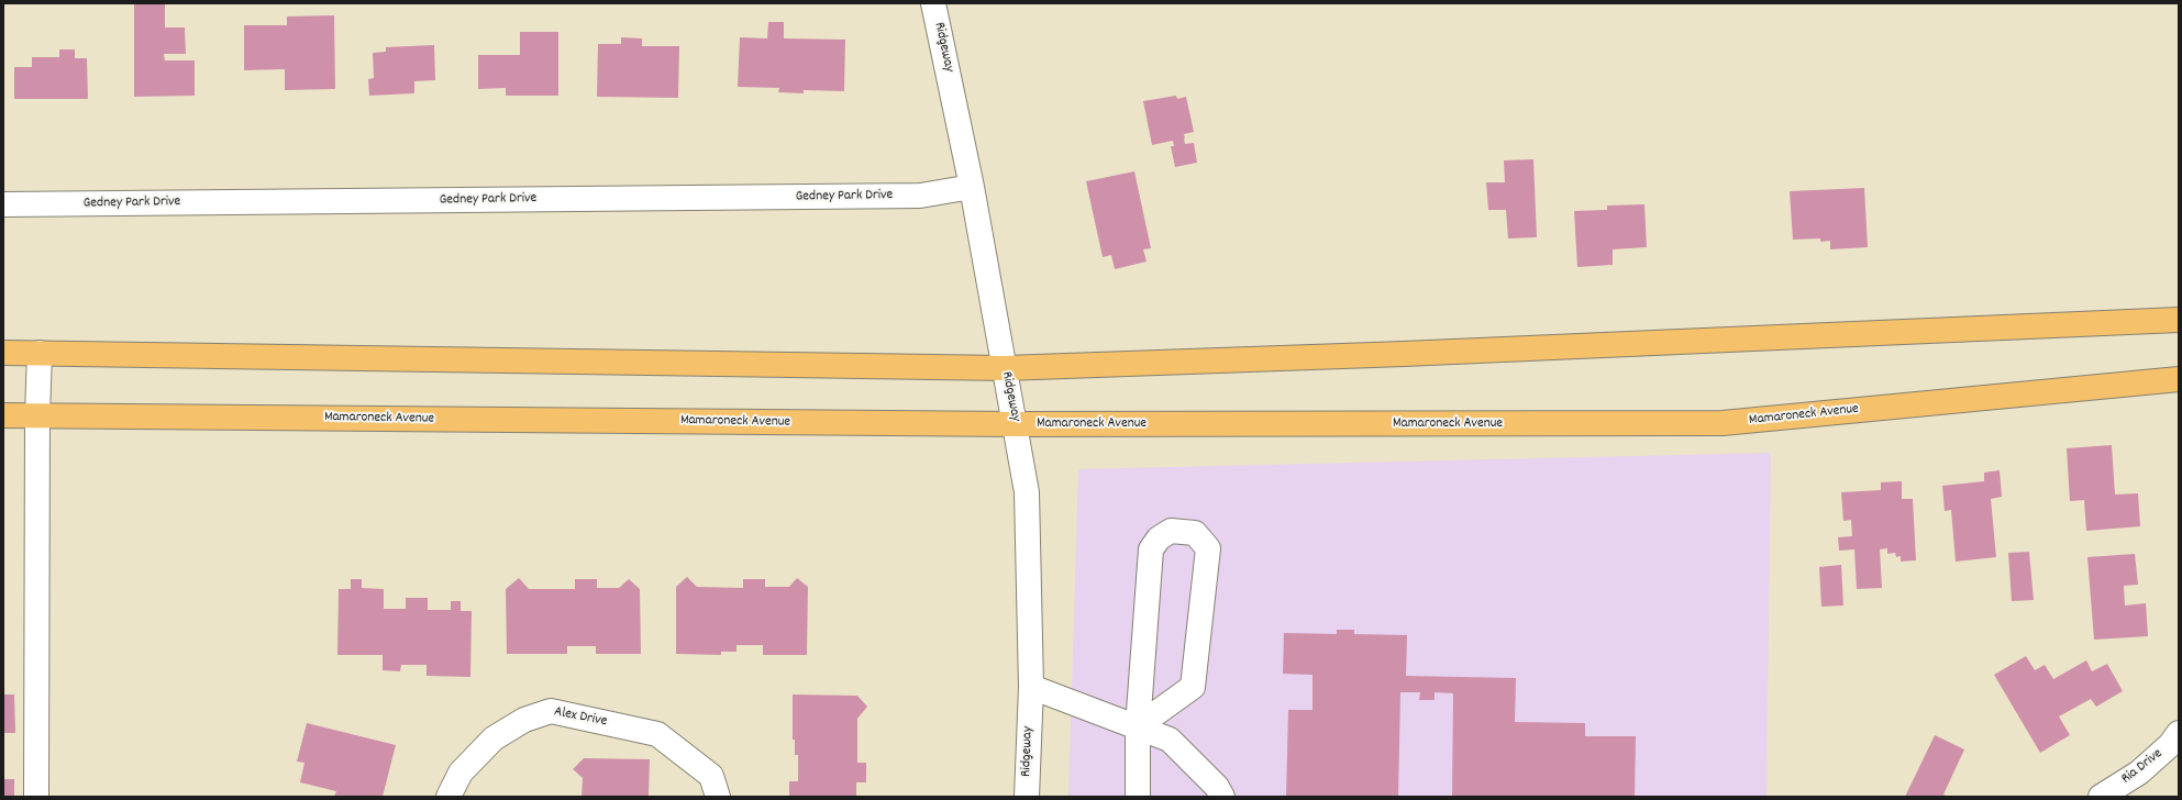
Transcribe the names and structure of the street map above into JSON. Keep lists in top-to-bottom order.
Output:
{
  "streets": {
    "main road": ["Mamaroneck Avenue"],
    "street": [
      "Ridgeway",
      "Gedney Park Drive",
      "Alex Drive",
      "Ria Drive"
    ]
  },
  "crossings": [
    ["Ridgeway", "Gedney Park Drive"],
    ["Ridgeway", "Mamaroneck Avenue"]
  ]
}
